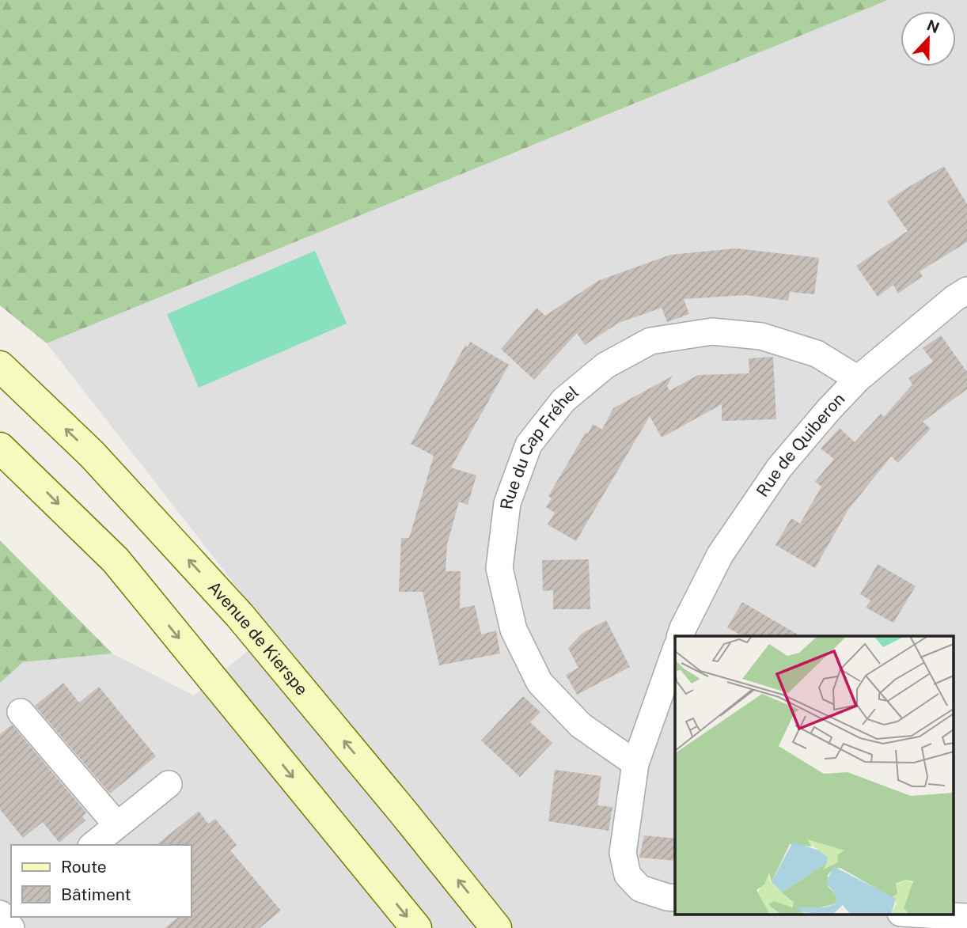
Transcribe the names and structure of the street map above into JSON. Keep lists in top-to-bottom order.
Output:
{
  "streets": {
    "main road": ["Avenue de Kierspe"],
    "street": ["Rue de Quiberon", "Rue du Cap Fréhel"]
  },
  "crossings": [
    ["Rue de Quiberon", "Rue du Cap Fréhel"]
  ],
  "legend": ["Route", "Bâtiment"],
  "north": "top"
}
